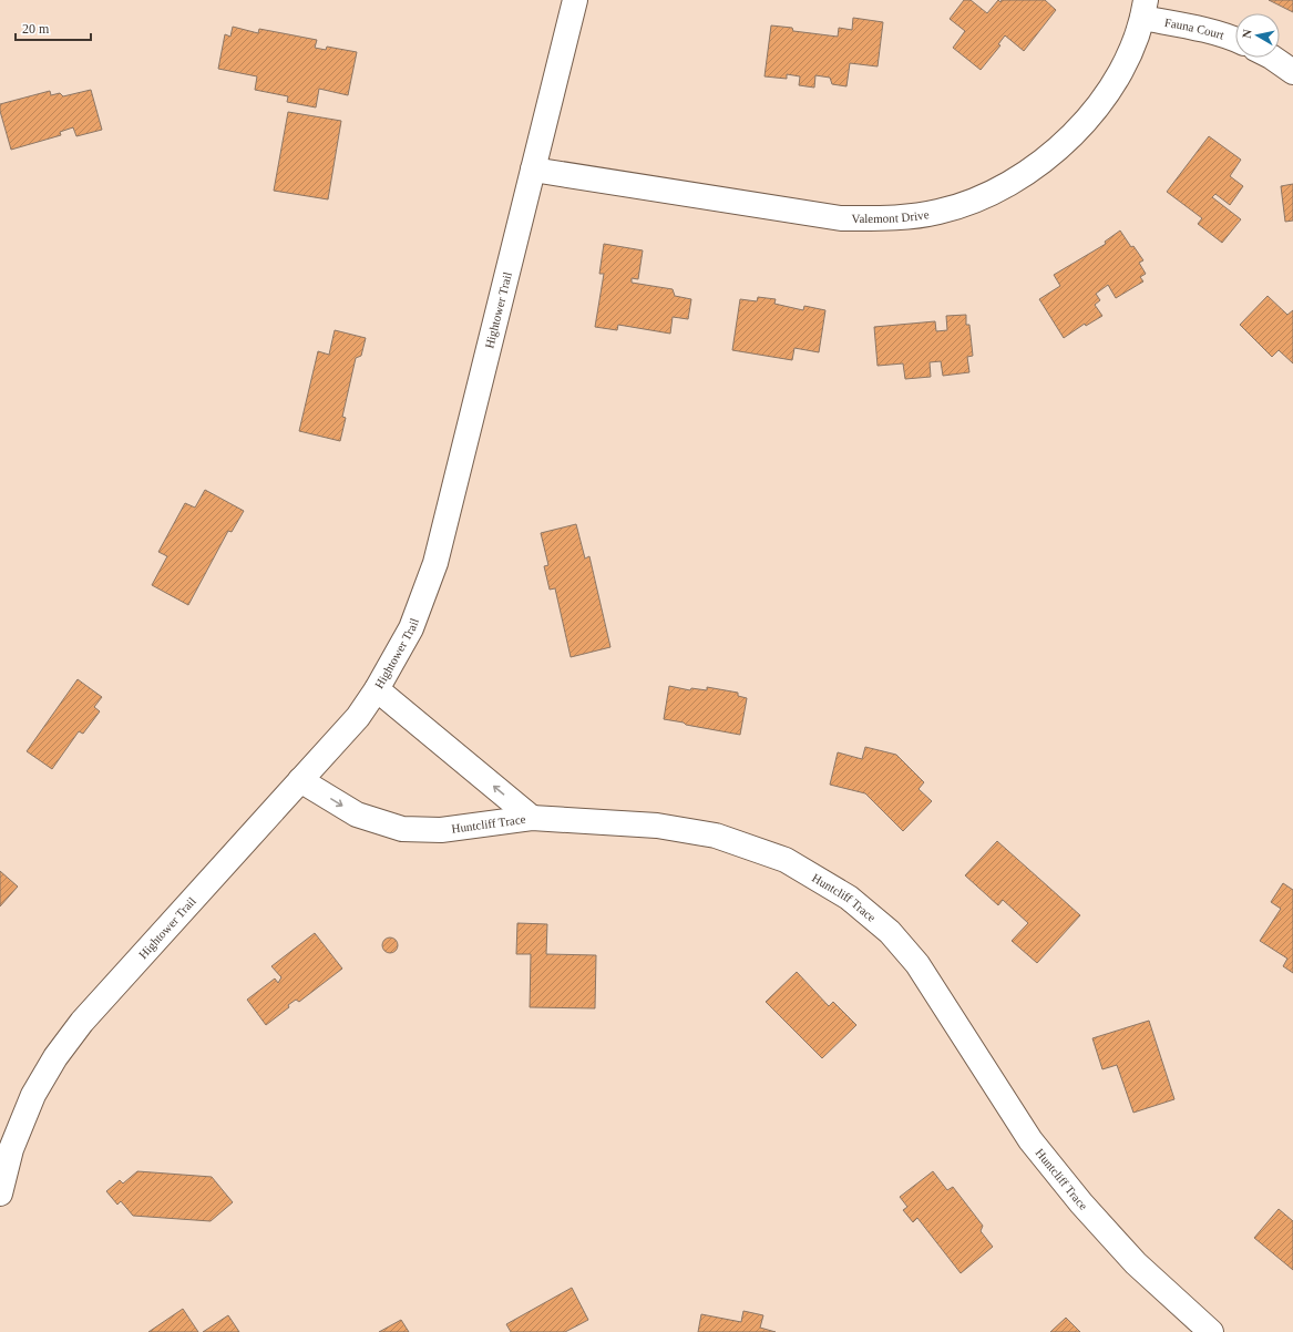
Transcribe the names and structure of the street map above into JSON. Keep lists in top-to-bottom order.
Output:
{
  "streets": {
    "street": [
      "Fauna Court",
      "Valemont Drive",
      "Hightower Trail",
      "Huntcliff Trace"
    ]
  },
  "crossings": [
    ["Fauna Court", "Valemont Drive"],
    ["Valemont Drive", "Hightower Trail"],
    ["Hightower Trail", "Huntcliff Trace"]
  ],
  "scale_bar": "20 m",
  "north": "left"
}
